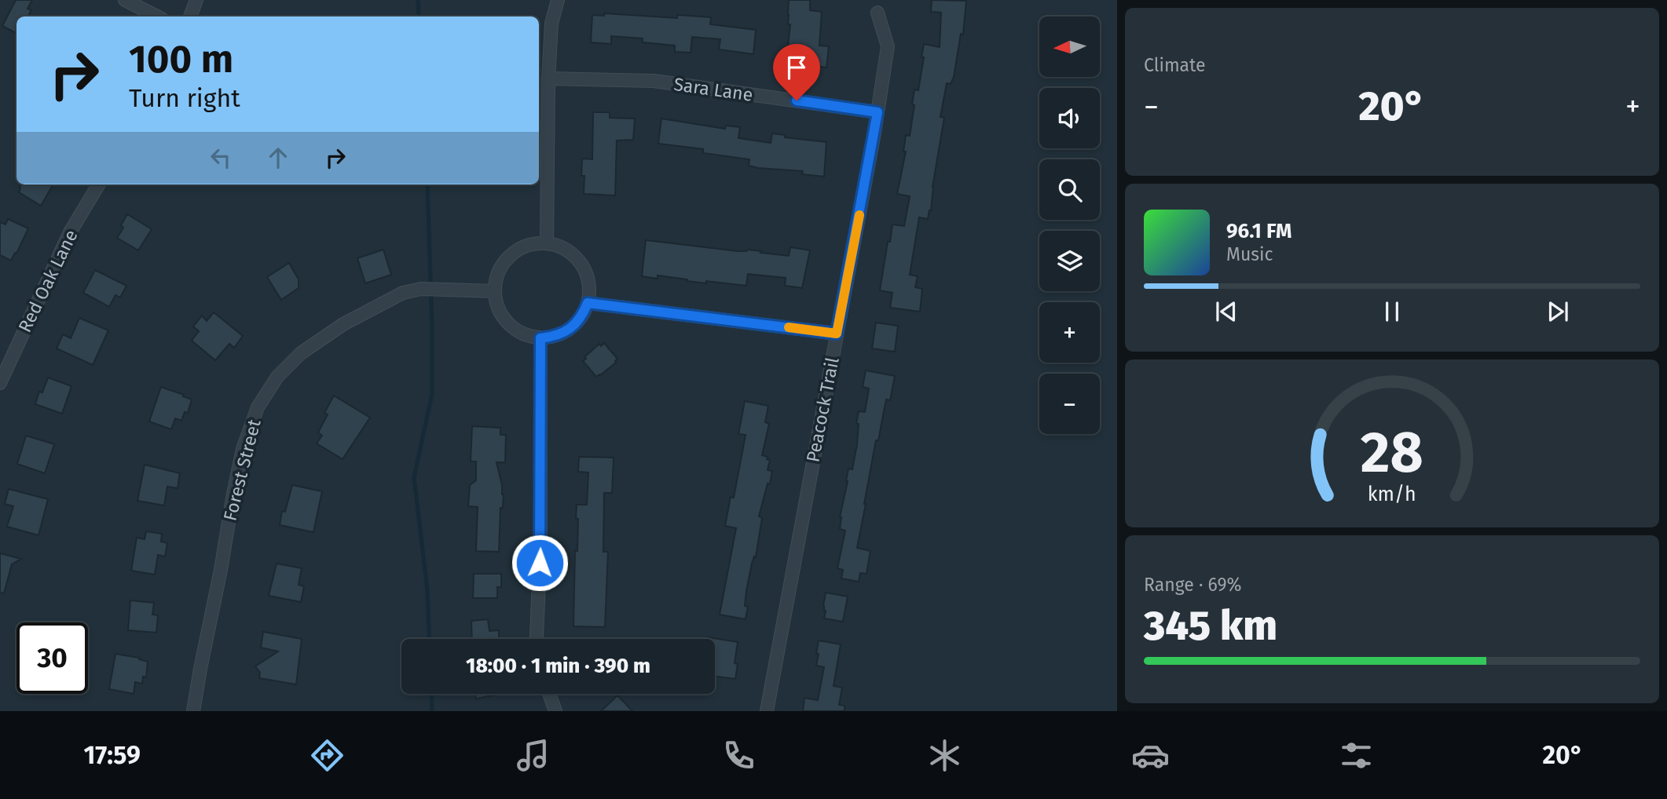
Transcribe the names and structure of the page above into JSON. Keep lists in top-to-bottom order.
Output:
{
  "streets": {
    "street": [
      "Sara Lane",
      "Red Oak Lane",
      "Peacock Trail",
      "Forest Street"
    ]
  },
  "crossings": [
    ["Sara Lane", "Peacock Trail"]
  ],
  "north": "left",
  "page": {
    "tile": [
      "Climate",
      ["Range · 69%", "345 km"]
    ],
    "map_buttons": ["+", "−"],
    "turn": ["100 m", "Turn right"],
    "heat": ["−", "20°", "+"],
    "song": ["96.1 FM", "Music"],
    "limit": "30",
    "trip": "18:00 · 1 min · 390 m",
    "tabs": ["17:59", "20°"],
    "gauge": ["28", "km/h"]
  }
}
